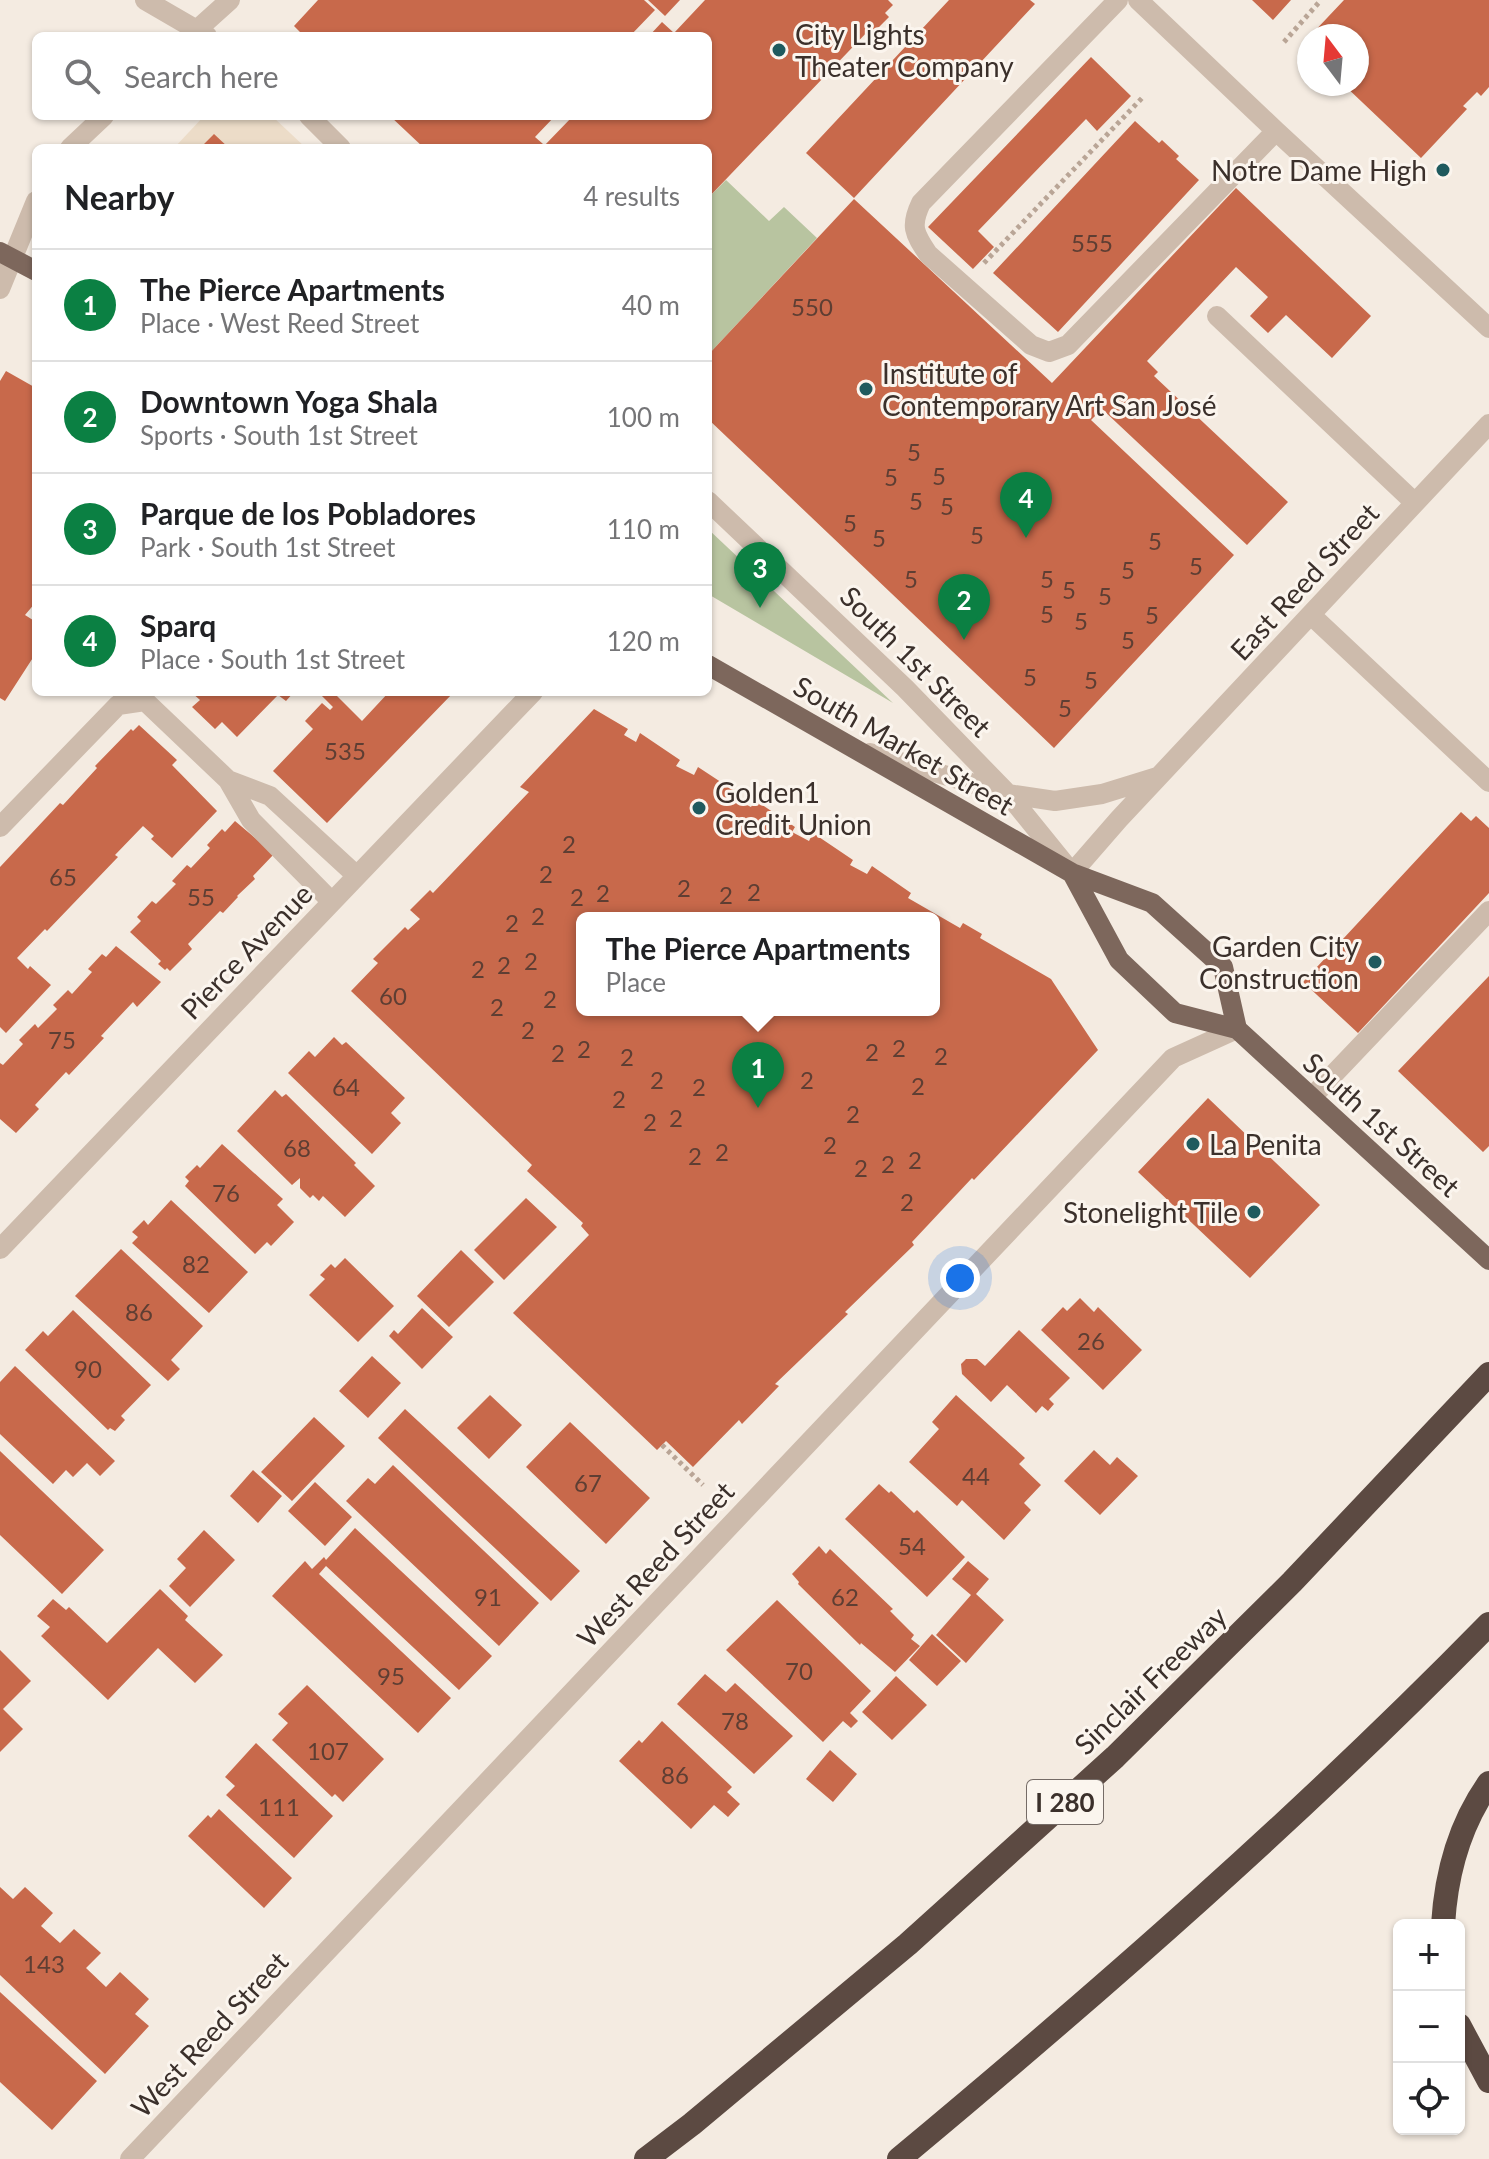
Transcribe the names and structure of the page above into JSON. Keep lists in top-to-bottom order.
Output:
{
  "streets": {
    "highway": ["Sinclair Freeway", "I 280"],
    "main road": ["South 1st Street", "South Market Street"],
    "street": ["East Reed Street", "Pierce Avenue", "West Reed Street"]
  },
  "crossings": [
    ["East Reed Street", "South 1st Street"],
    ["East Reed Street", "South Market Street"],
    ["South 1st Street", "South Market Street"],
    ["South 1st Street", "West Reed Street"]
  ],
  "places": [
    "City Lights Theater Company",
    "Notre Dame High",
    "Institute of Contemporary Art San José",
    "Golden1 Credit Union",
    "Garden City Construction",
    "La Penita",
    "Stonelight Tile"
  ],
  "house_numbers": [
    "555",
    "550",
    "5",
    "5",
    "5",
    "5",
    "5",
    "5",
    "5",
    "5",
    "5",
    "5",
    "5",
    "5",
    "5",
    "5",
    "5",
    "5",
    "5",
    "5",
    "5",
    "5",
    "5",
    "5",
    "535",
    "2",
    "2",
    "65",
    "2",
    "2",
    "2",
    "2",
    "55",
    "2",
    "2",
    "2",
    "2",
    "2",
    "2",
    "60",
    "2",
    "2",
    "2",
    "75",
    "2",
    "2",
    "2",
    "2",
    "2",
    "2",
    "2",
    "2",
    "2",
    "64",
    "2",
    "2",
    "2",
    "2",
    "2",
    "2",
    "68",
    "2",
    "2",
    "2",
    "2",
    "2",
    "76",
    "2",
    "82",
    "86",
    "26",
    "90",
    "44",
    "67",
    "54",
    "91",
    "62",
    "70",
    "95",
    "78",
    "107",
    "86",
    "111",
    "143"
  ],
  "north": "top",
  "page": {
    "search": "Search here",
    "heading": ["Nearby", "4 results"],
    "list": [
      {
        "mark": "1",
        "name": "The Pierce Apartments",
        "note": "Place · West Reed Street",
        "value": "40 m"
      },
      {
        "mark": "2",
        "name": "Downtown Yoga Shala",
        "note": "Sports · South 1st Street",
        "value": "100 m"
      },
      {
        "mark": "3",
        "name": "Parque de los Pobladores",
        "note": "Park · South 1st Street",
        "value": "110 m"
      },
      {
        "mark": "4",
        "name": "Sparq",
        "note": "Place · South 1st Street",
        "value": "120 m"
      }
    ],
    "pins": [
      "4",
      "3",
      "2",
      "1"
    ],
    "popup": ["The Pierce Apartments", "Place"],
    "map_buttons": ["+", "−"]
  }
}
